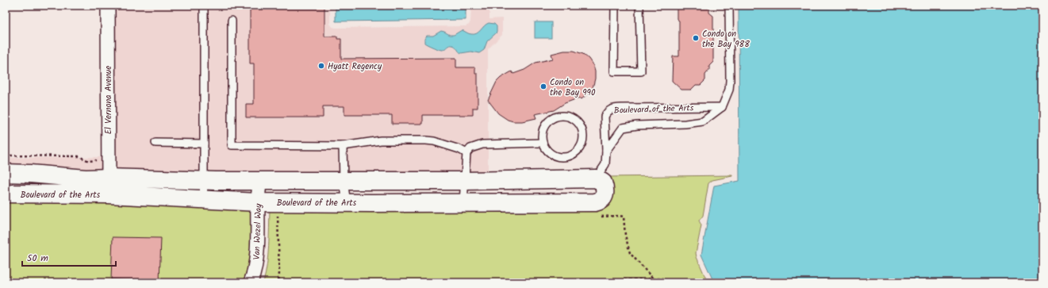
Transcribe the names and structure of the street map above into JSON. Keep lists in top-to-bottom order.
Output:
{
  "streets": {
    "street": ["El Vernona Avenue", "Boulevard of the Arts", "Van Wezel Way"]
  },
  "crossings": [
    ["El Vernona Avenue", "Boulevard of the Arts"],
    ["Boulevard of the Arts", "Van Wezel Way"]
  ],
  "places": ["Condo on the Bay 988", "Hyatt Regency", "Condo on the Bay 990"],
  "scale_bar": "50 m"
}
